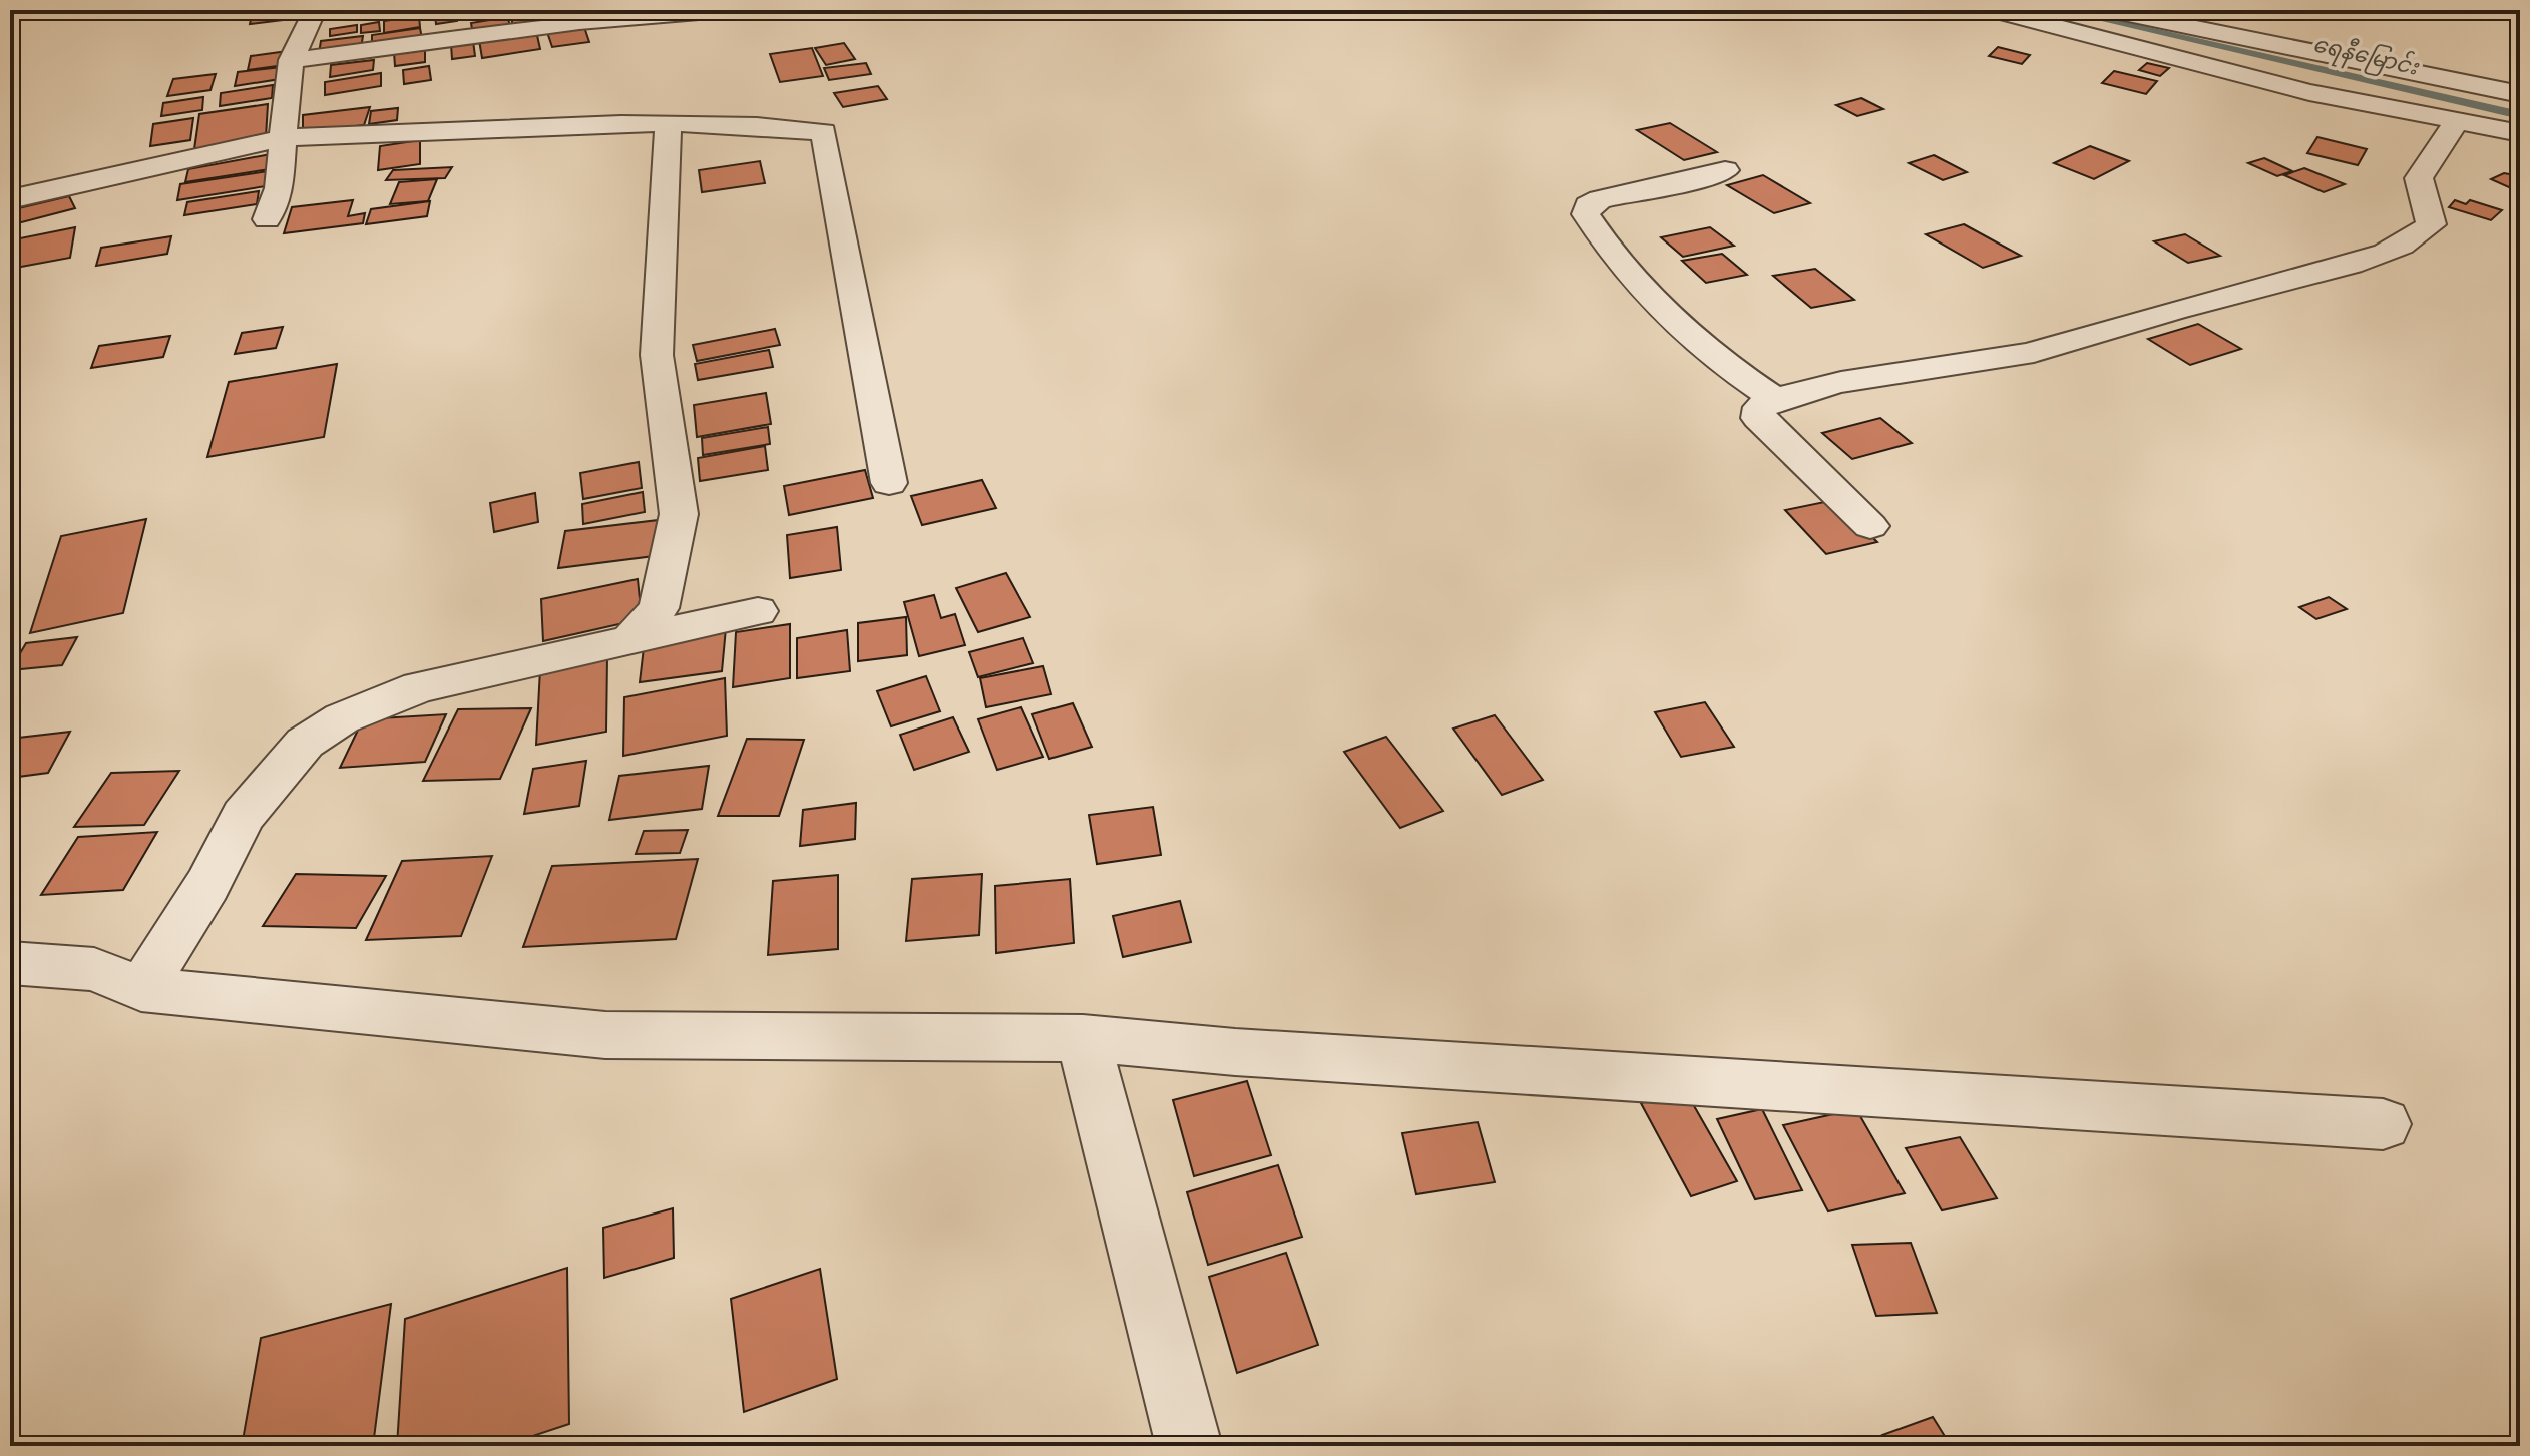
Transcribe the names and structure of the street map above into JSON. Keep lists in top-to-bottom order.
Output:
{
  "water": ["ရေနီမြောင်း"]
}
